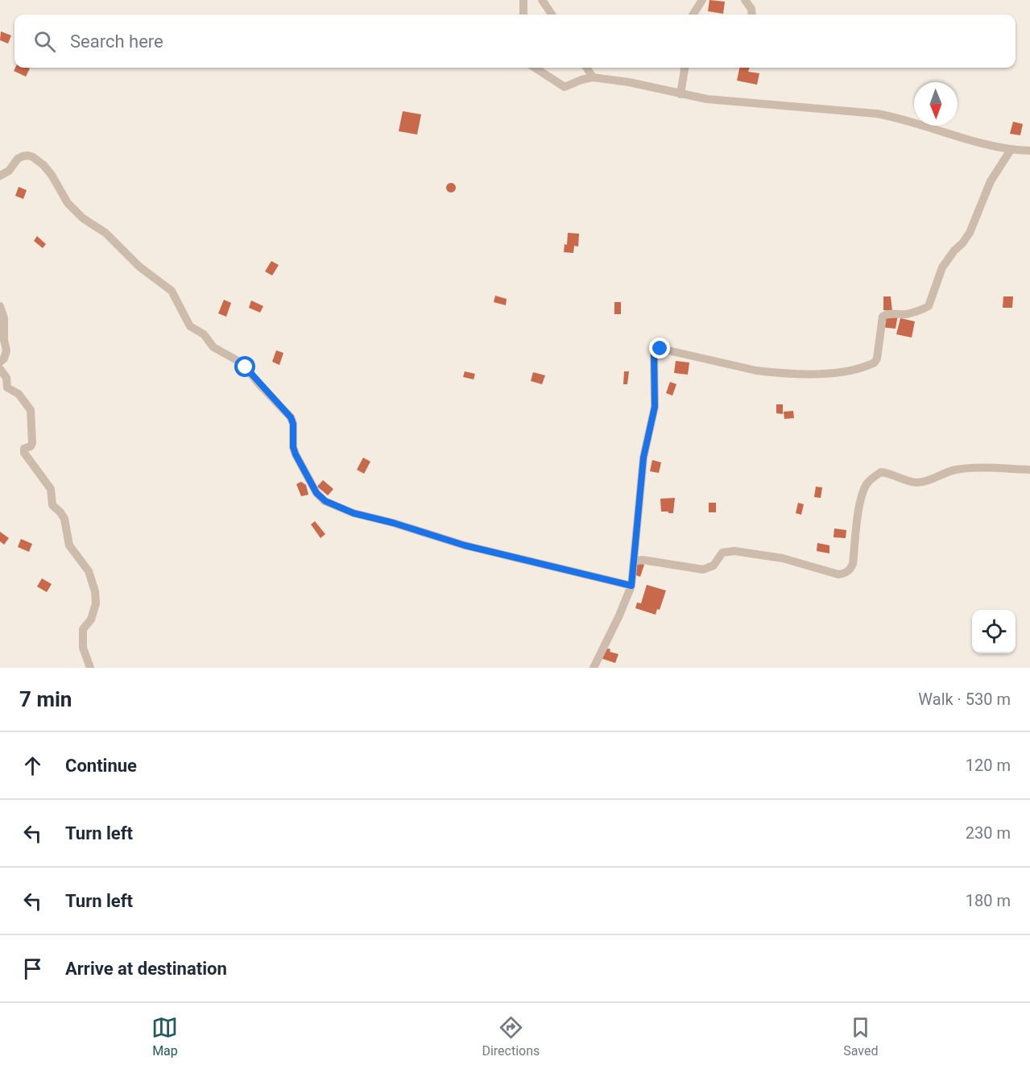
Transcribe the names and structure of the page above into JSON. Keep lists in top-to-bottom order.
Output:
{
  "north": "bottom",
  "page": {
    "search": "Search here",
    "heading": ["7 min", "Walk · 530 m"],
    "list": [
      ["Continue", "120 m"],
      ["Turn left", "230 m"],
      ["Turn left", "180 m"],
      "Arrive at destination"
    ],
    "nav": ["Map", "Directions", "Saved"]
  }
}
